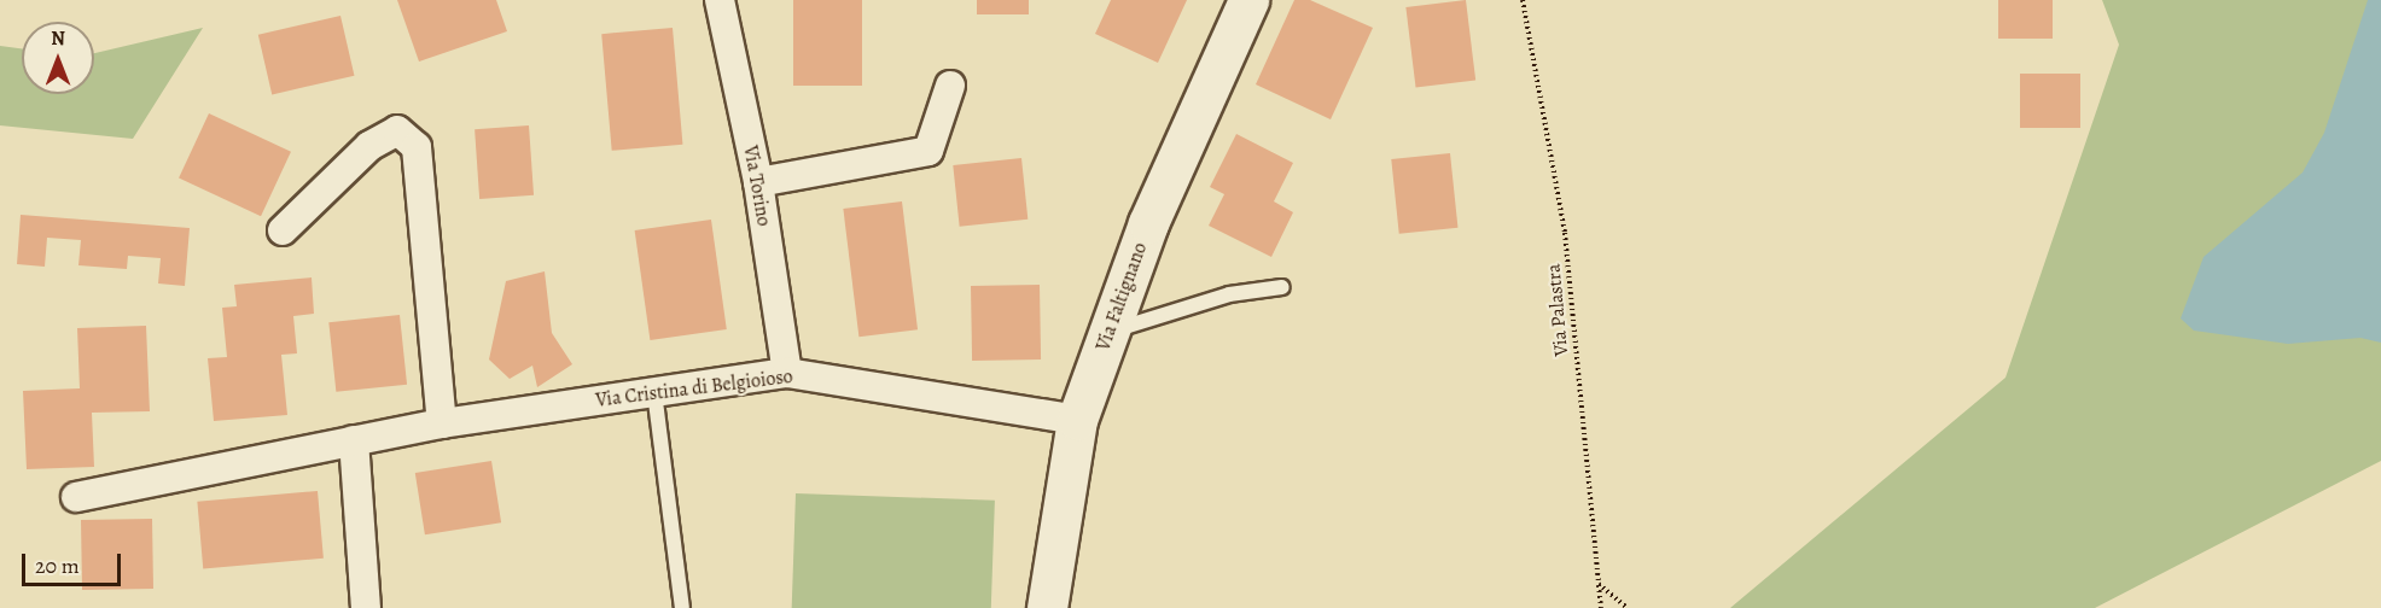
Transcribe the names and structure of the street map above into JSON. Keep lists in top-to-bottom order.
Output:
{
  "streets": {
    "street": ["Via Torino", "Via Faltignano", "Via Cristina di Belgioioso"],
    "path": ["Via Palastra"]
  },
  "crossings": [
    ["Via Torino", "Via Cristina di Belgioioso"],
    ["Via Faltignano", "Via Cristina di Belgioioso"]
  ],
  "scale_bar": "20 m",
  "north": "top"
}
